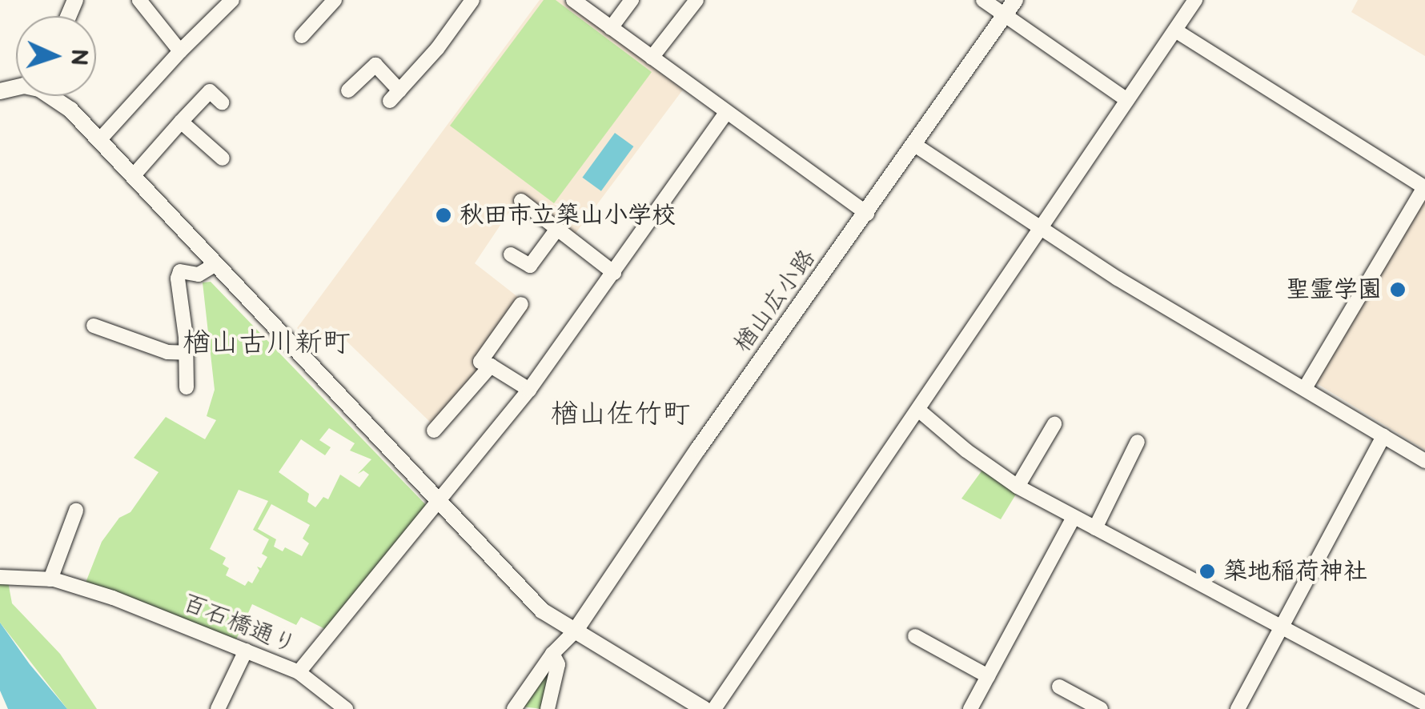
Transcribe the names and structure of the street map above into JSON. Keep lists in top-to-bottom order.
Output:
{
  "streets": {
    "street": ["楢山広小路", "百石橋通り"]
  },
  "districts": ["楢山古川新町", "楢山佐竹町"],
  "places": ["秋田市立築山小学校", "聖霊学園", "築地稲荷神社"],
  "north": "right"
}
